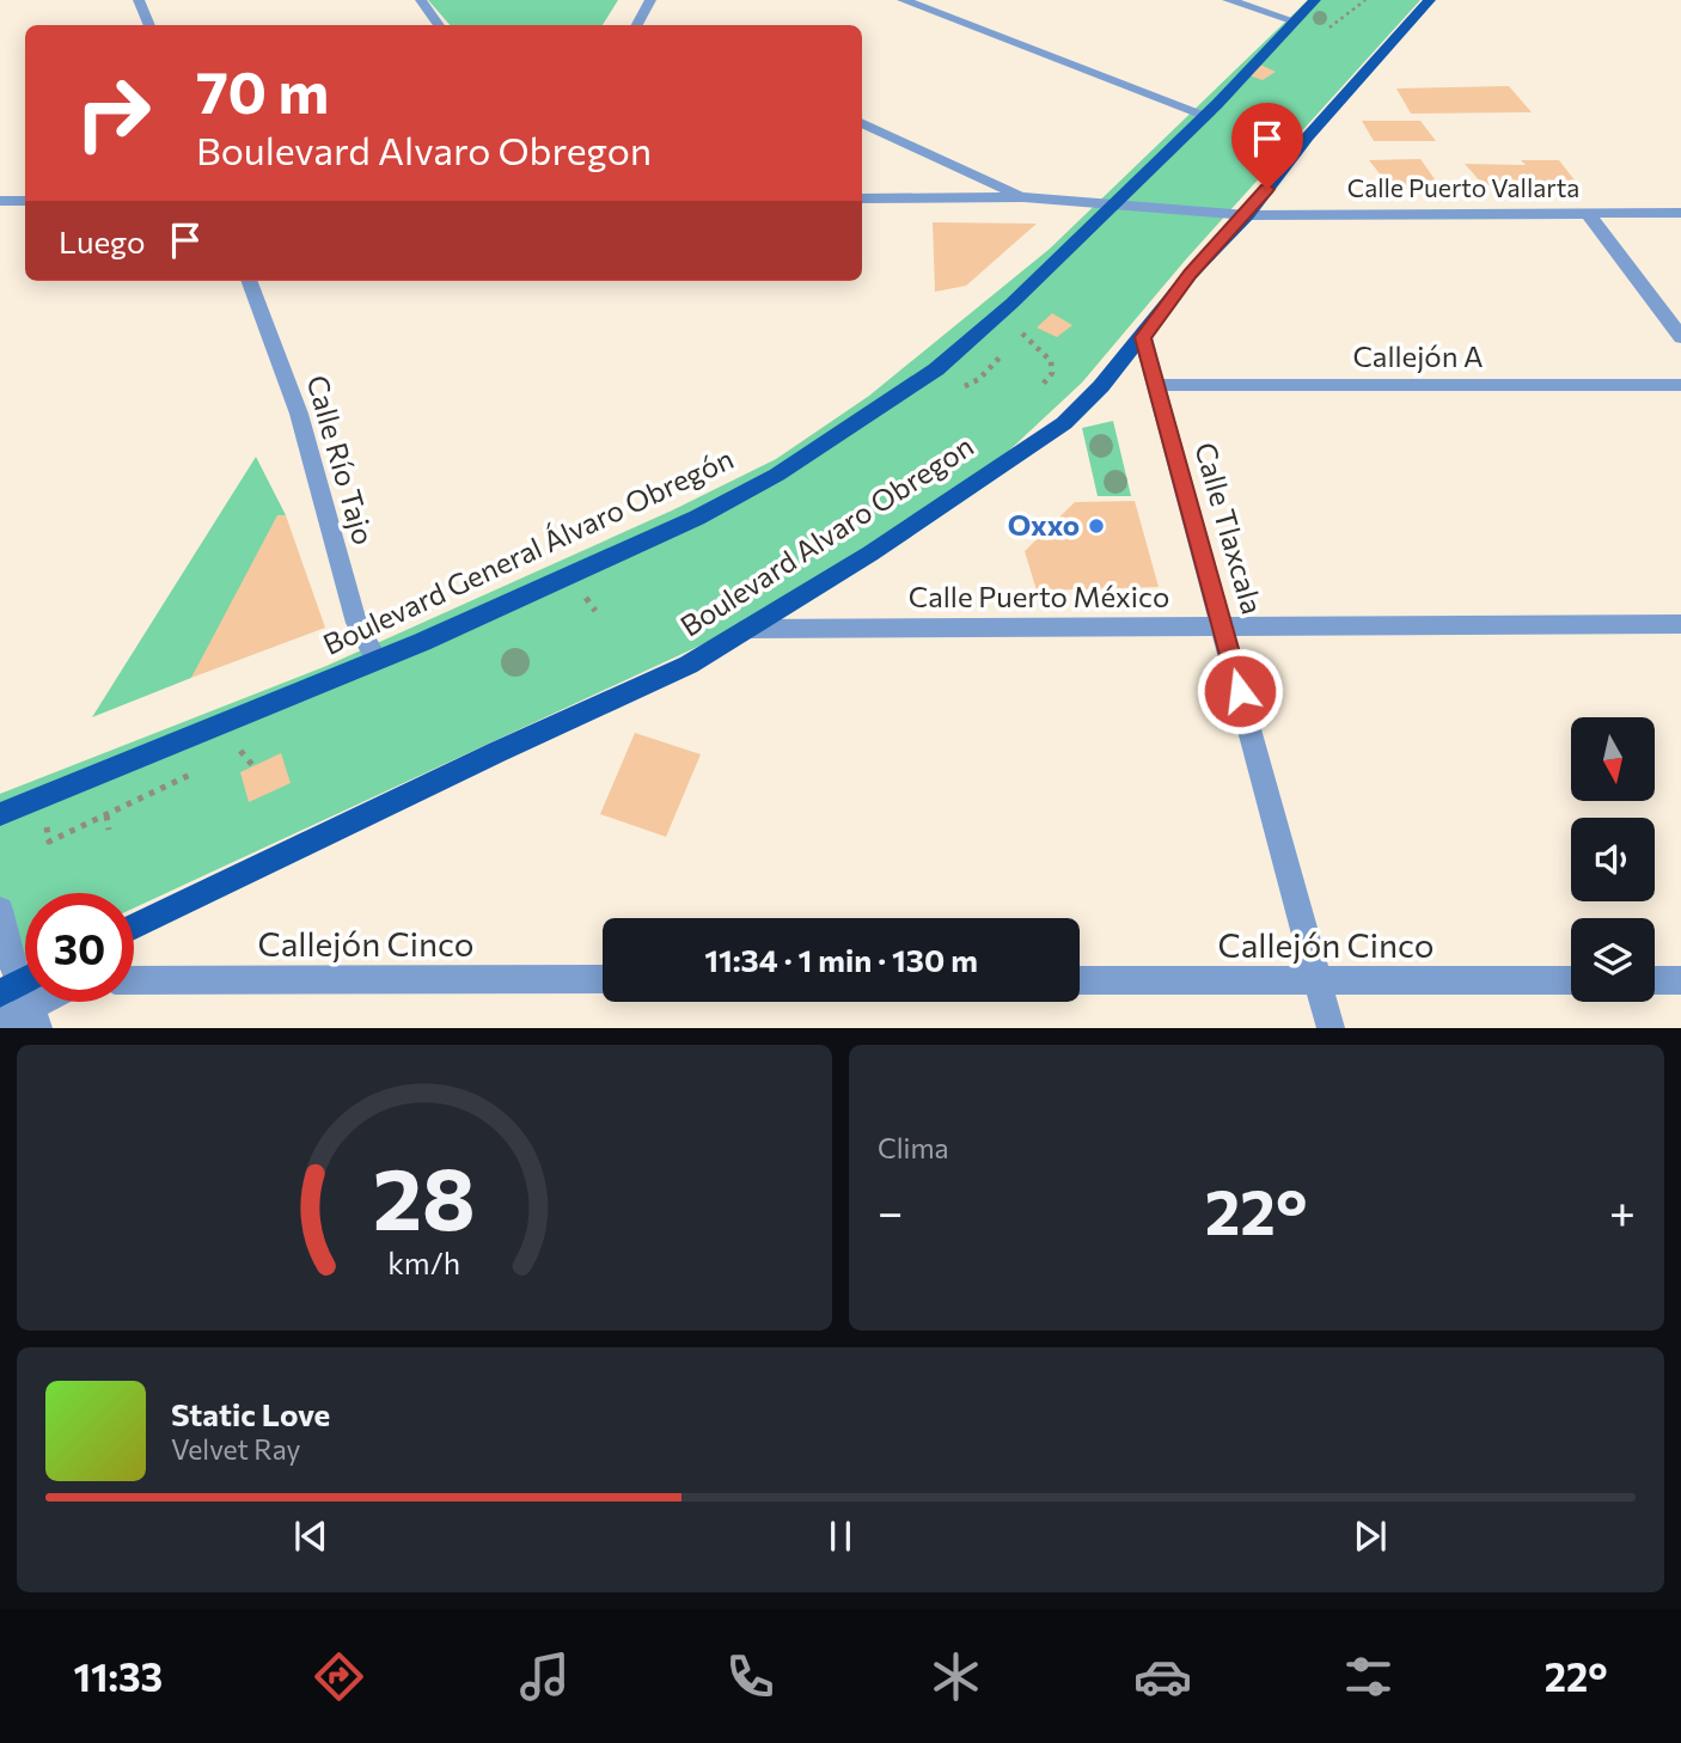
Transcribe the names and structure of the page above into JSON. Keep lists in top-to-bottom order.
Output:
{
  "streets": {
    "main road": ["Boulevard Alvaro Obregon", "Boulevard General Álvaro Obregón"],
    "street": [
      "Calle Puerto Vallarta",
      "Callejón A",
      "Calle Río Tajo",
      "Calle Tlaxcala",
      "Calle Puerto México",
      "Callejón Cinco"
    ]
  },
  "crossings": [
    ["Calle Puerto Vallarta", "Boulevard Alvaro Obregon"],
    ["Calle Puerto Vallarta", "Boulevard General Álvaro Obregón"],
    ["Callejón A", "Calle Tlaxcala"],
    ["Calle Río Tajo", "Boulevard General Álvaro Obregón"],
    ["Calle Tlaxcala", "Boulevard Alvaro Obregon"],
    ["Calle Tlaxcala", "Calle Puerto México"],
    ["Calle Tlaxcala", "Callejón Cinco"],
    ["Boulevard Alvaro Obregon", "Calle Puerto México"]
  ],
  "places": ["Oxxo"],
  "north": "bottom",
  "page": {
    "turn": ["70 m", "Boulevard Alvaro Obregon"],
    "then": "Luego",
    "limit": "30",
    "trip": "11:34 · 1 min · 130 m",
    "tile": "Clima",
    "heat": ["−", "22°", "+"],
    "song": ["Static Love", "Velvet Ray"],
    "tabs": ["11:33", "22°"],
    "gauge": ["28", "km/h"]
  }
}
